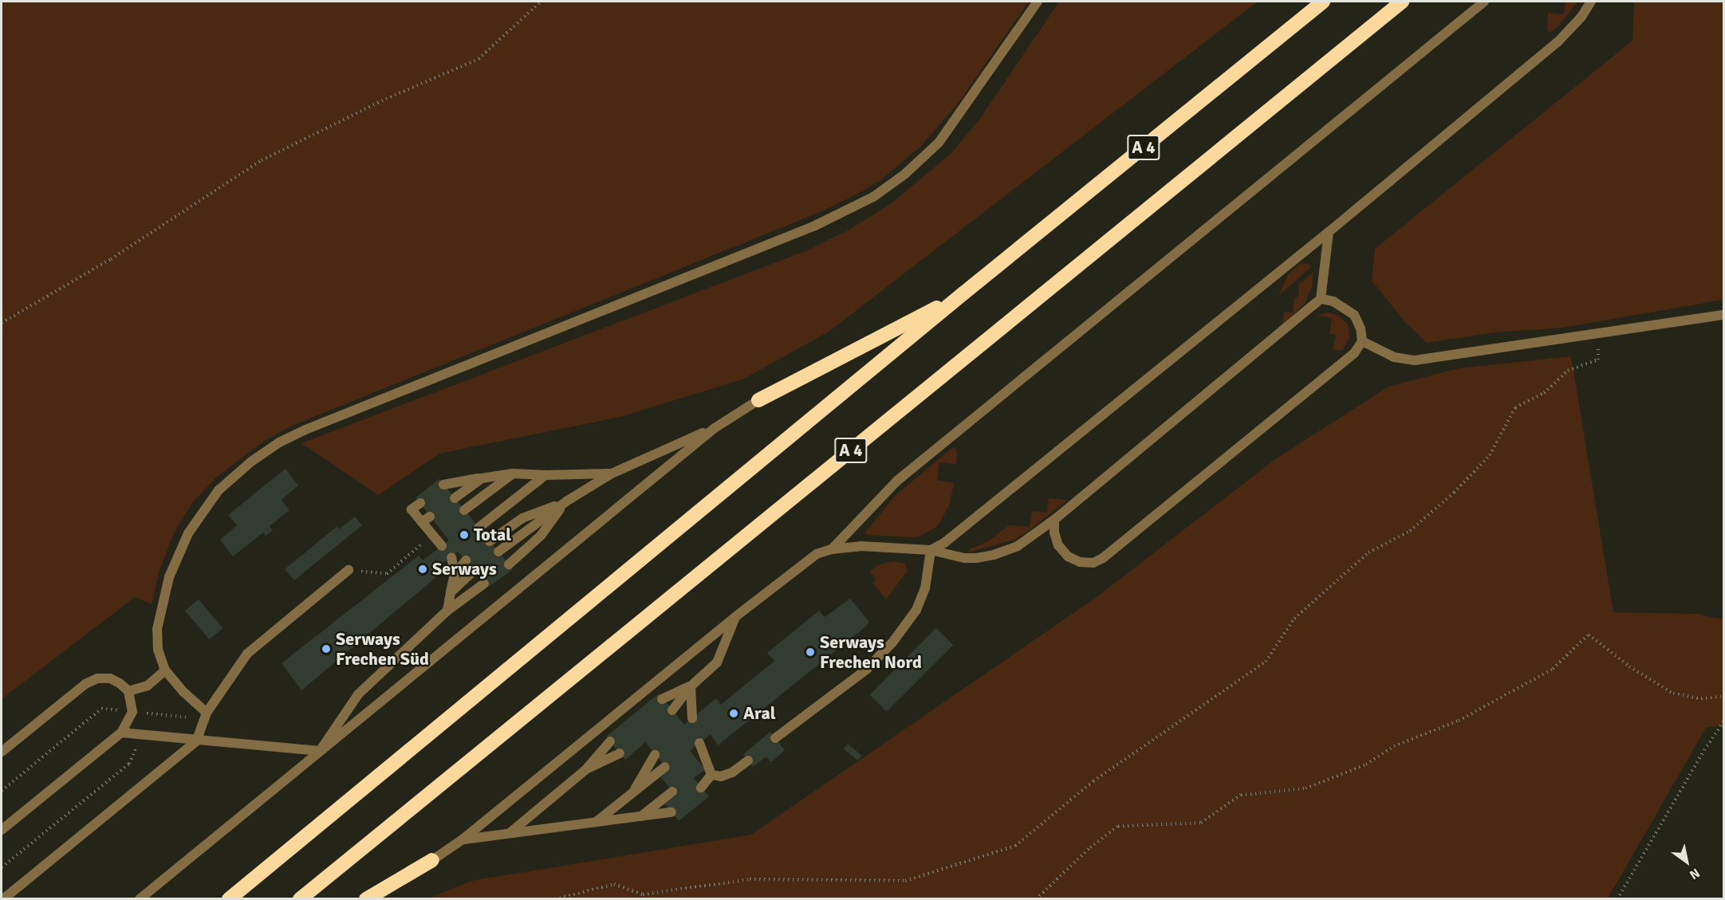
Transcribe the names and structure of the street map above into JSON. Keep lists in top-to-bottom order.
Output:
{
  "streets": {
    "highway": ["A 4"]
  },
  "places": [
    "Total",
    "Serways",
    "Serways Frechen Süd",
    "Serways Frechen Nord",
    "Aral"
  ],
  "north": "bottom right"
}
